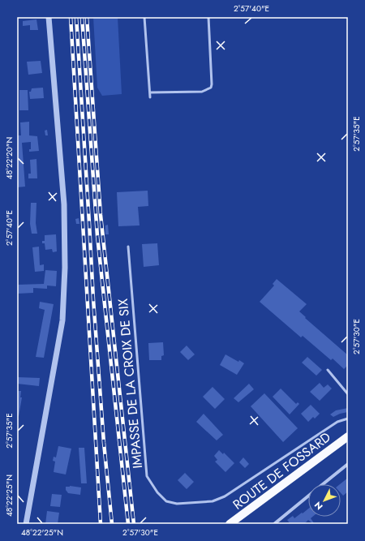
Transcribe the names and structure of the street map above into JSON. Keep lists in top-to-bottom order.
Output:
{
  "streets": {
    "main road": ["ROUTE DE FOSSARD"],
    "lane": ["IMPASSE DE LA CROIX DE SIX"]
  },
  "north": "bottom left",
  "coordinates": [
    "2°57'40\"E",
    "2°57'35\"E",
    "48°22'20\"N",
    "2°57'30\"E",
    "48°22'25\"N"
  ]
}
